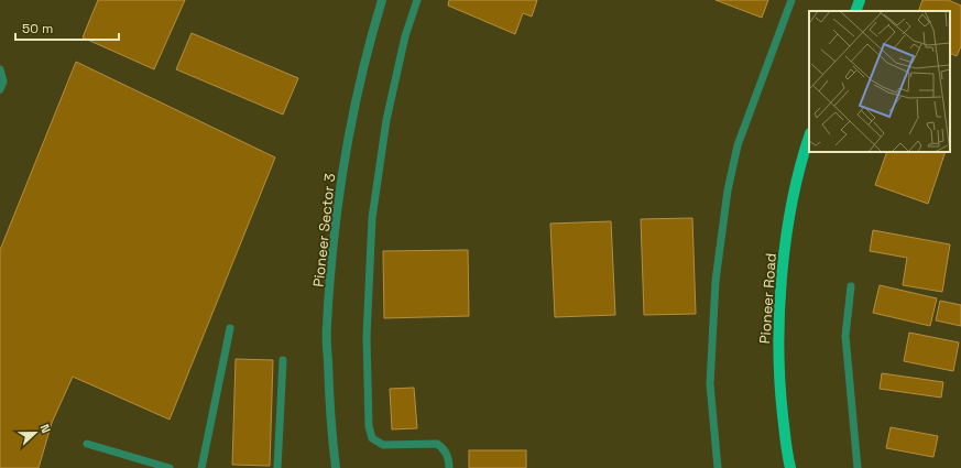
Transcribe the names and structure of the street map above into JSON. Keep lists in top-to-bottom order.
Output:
{
  "streets": {
    "main road": ["Pioneer Road"],
    "street": ["Pioneer Sector 3"]
  },
  "scale_bar": "50 m",
  "north": "right"
}
